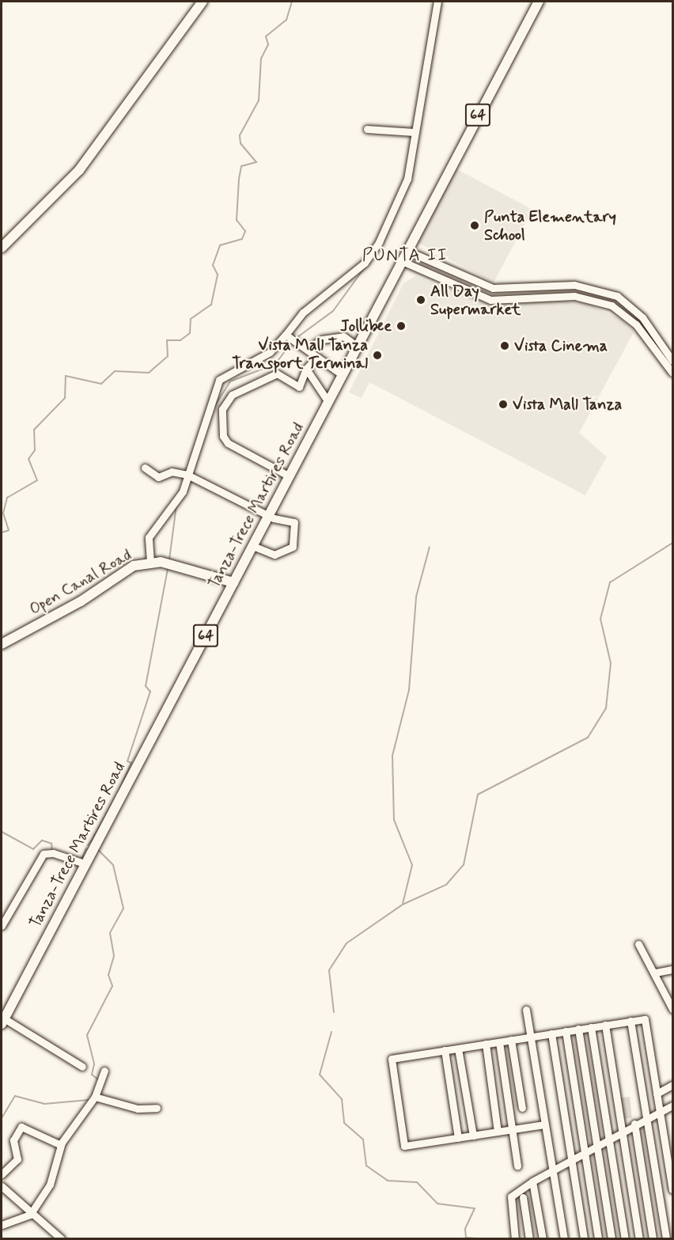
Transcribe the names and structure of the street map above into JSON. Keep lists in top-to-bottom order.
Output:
{
  "streets": {
    "main road": ["64", "Tanza-Trece Martires Road", "Open Canal Road"]
  },
  "crossings": [
    ["Tanza-Trece Martires Road", "Open Canal Road"]
  ],
  "districts": ["PUNTA II"],
  "places": [
    "Punta Elementary School",
    "All Day Supermarket",
    "Jollibee",
    "Vista Cinema",
    "Vista Mall Tanza Transport Terminal",
    "Vista Mall Tanza"
  ]
}
